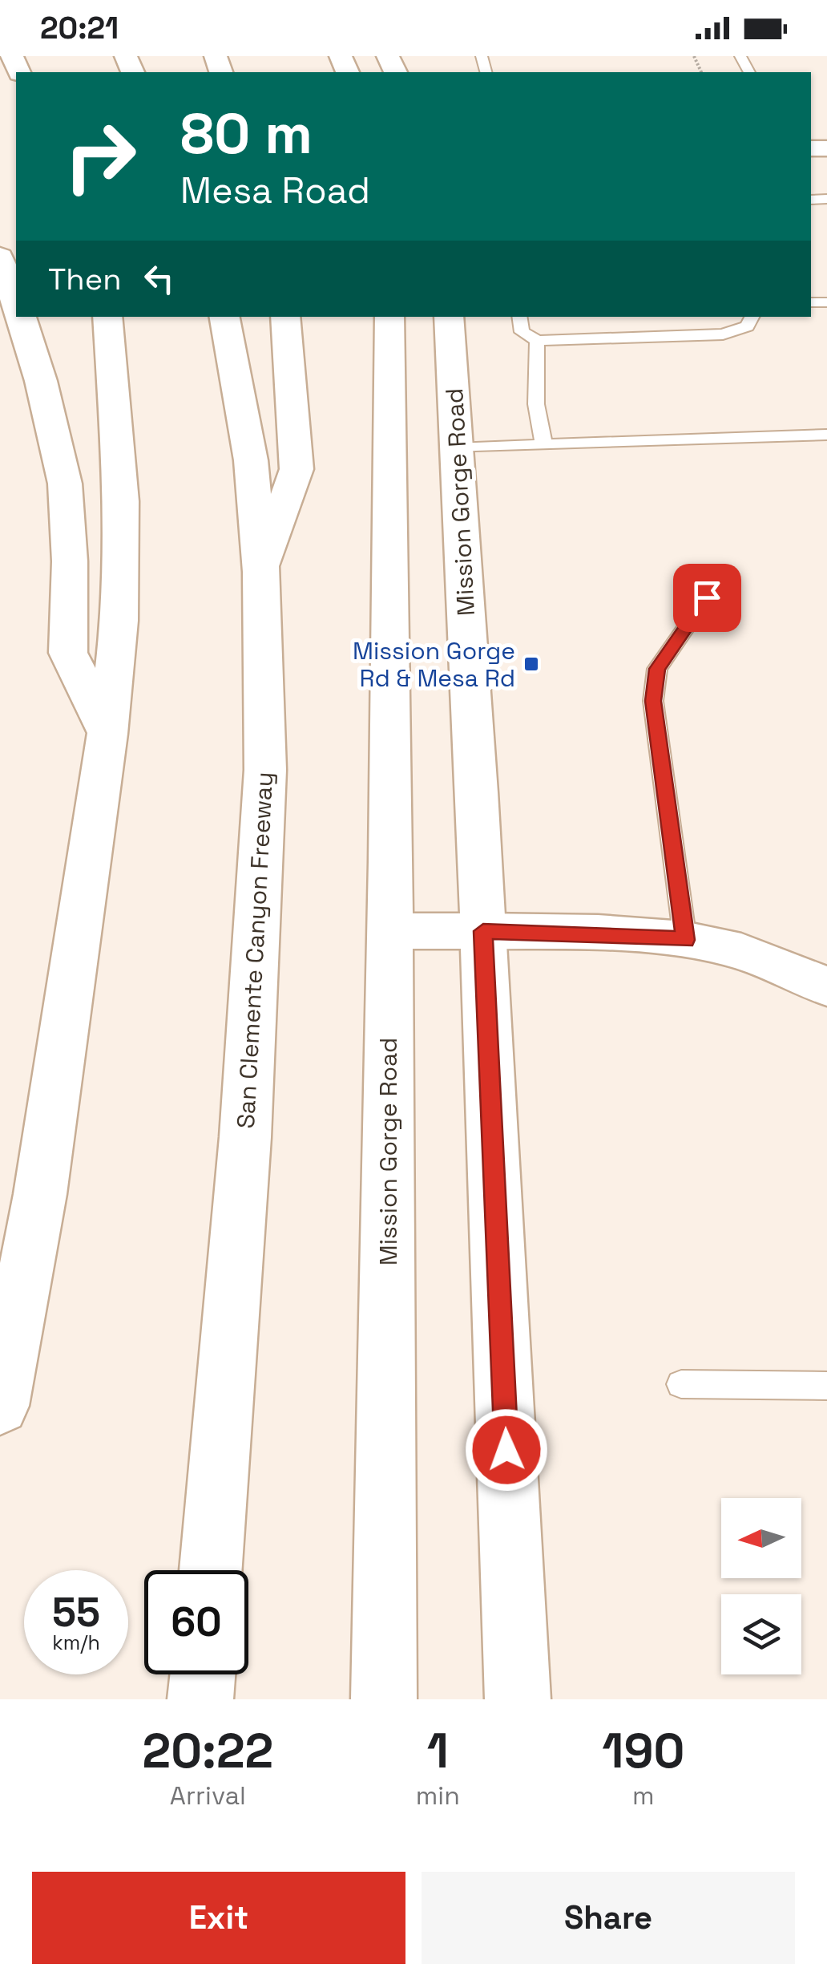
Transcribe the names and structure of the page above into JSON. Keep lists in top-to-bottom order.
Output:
{
  "streets": {
    "main road": ["Mission Gorge Road", "San Clemente Canyon Freeway"]
  },
  "places": {
    "transit": ["Mission Gorge Rd & Mesa Rd"]
  },
  "north": "left",
  "page": {
    "status": "20:21",
    "turn": ["80 m", "Mesa Road"],
    "then": "Then",
    "speed": "55 km/h",
    "limit": "60",
    "eta": [
      "20:22",
      "Arrival",
      "1",
      "min",
      "190",
      "m"
    ],
    "buttons": ["Exit", "Share"]
  }
}
